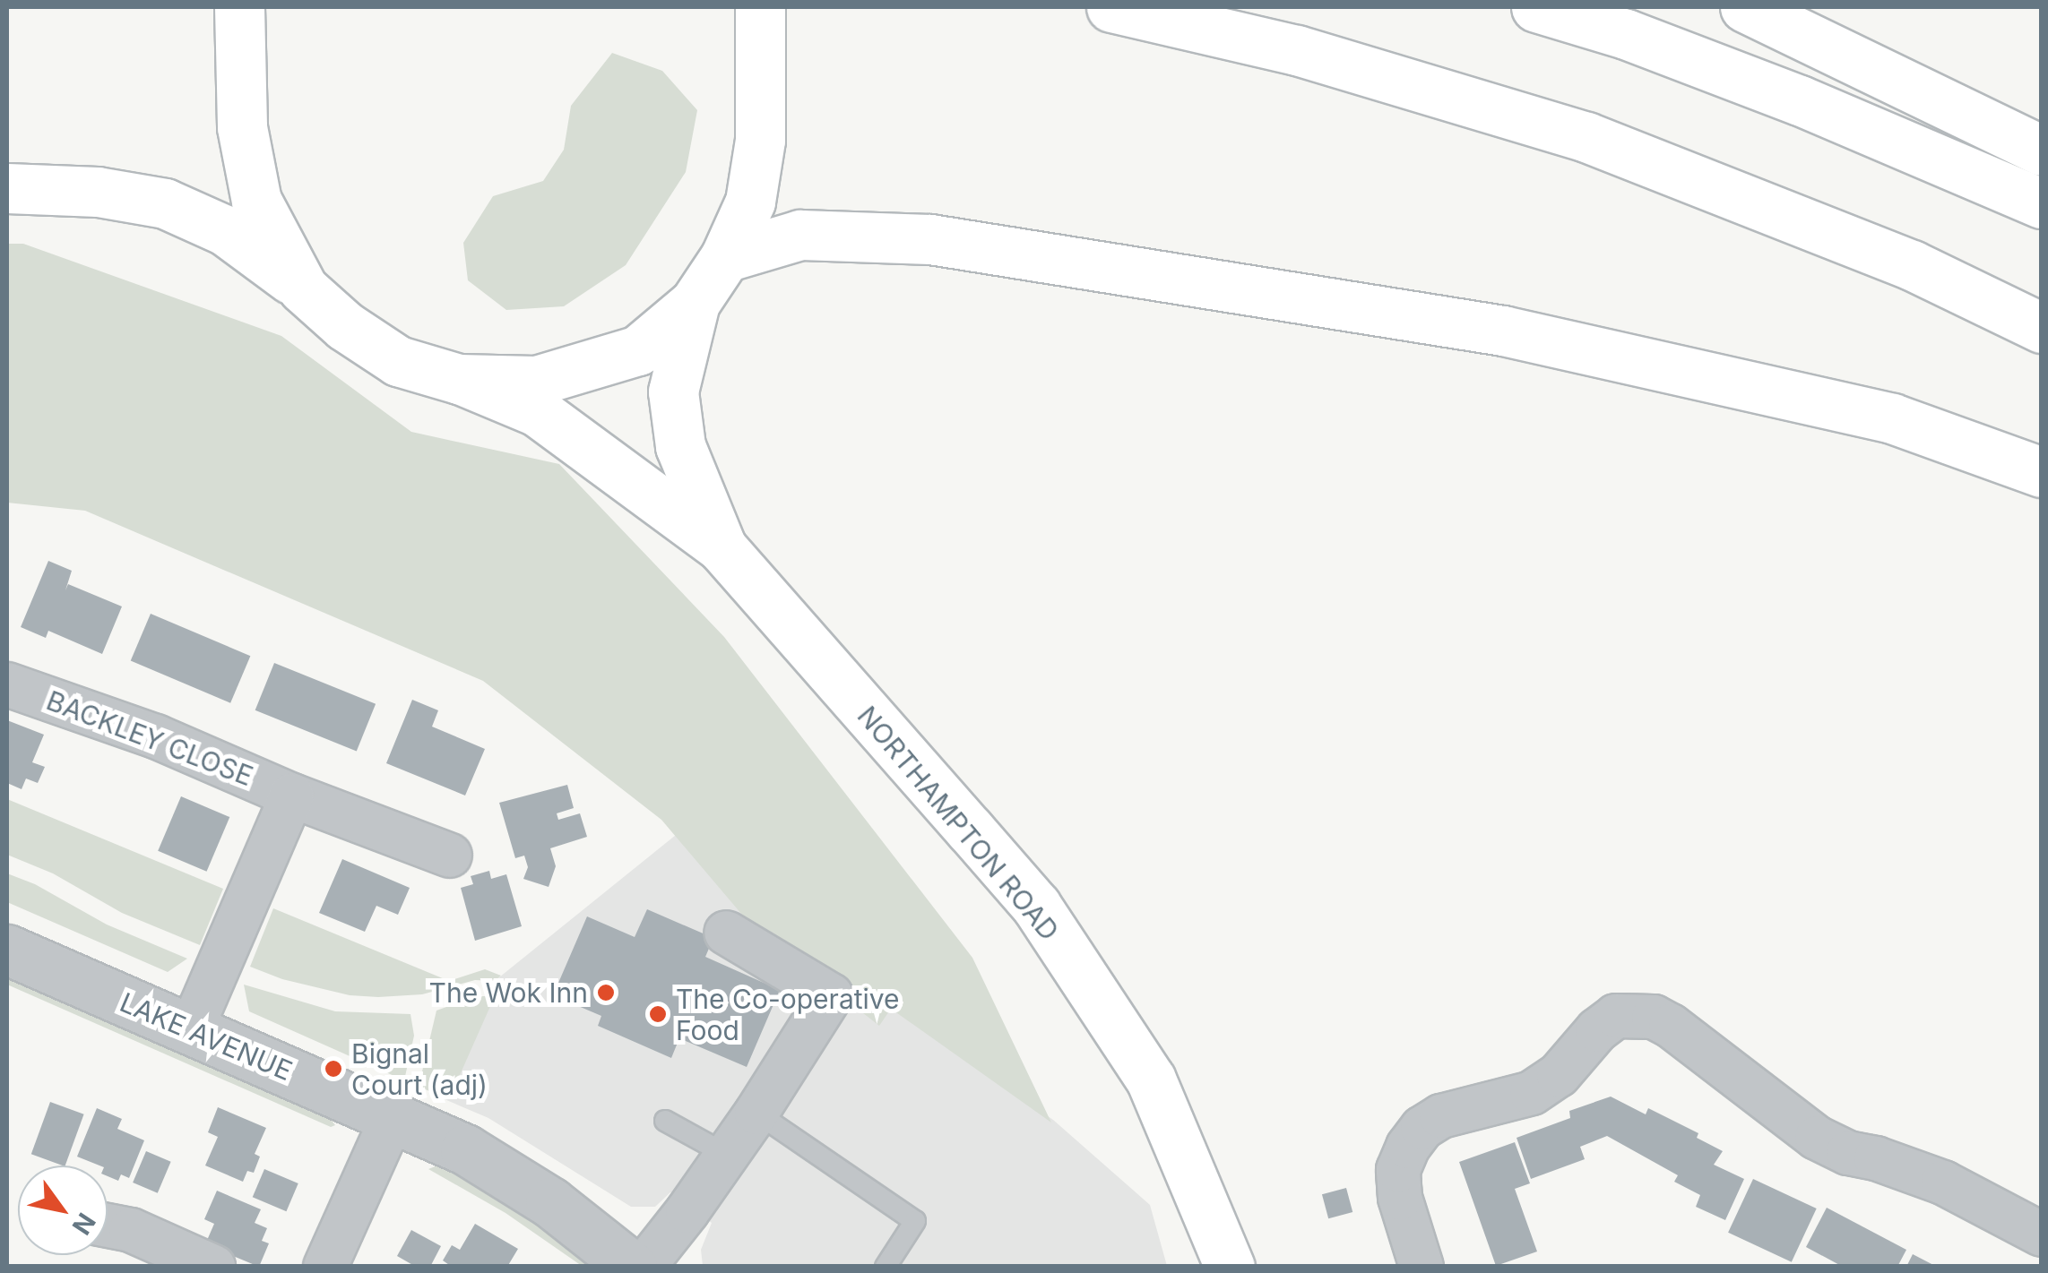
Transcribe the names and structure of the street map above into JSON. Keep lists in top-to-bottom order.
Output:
{
  "streets": {
    "main road": ["NORTHAMPTON ROAD"],
    "street": ["BACKLEY CLOSE", "LAKE AVENUE"]
  },
  "places": ["The Wok Inn", "The Co-operative Food", "Bignal Court (adj)"],
  "north": "bottom right"
}
